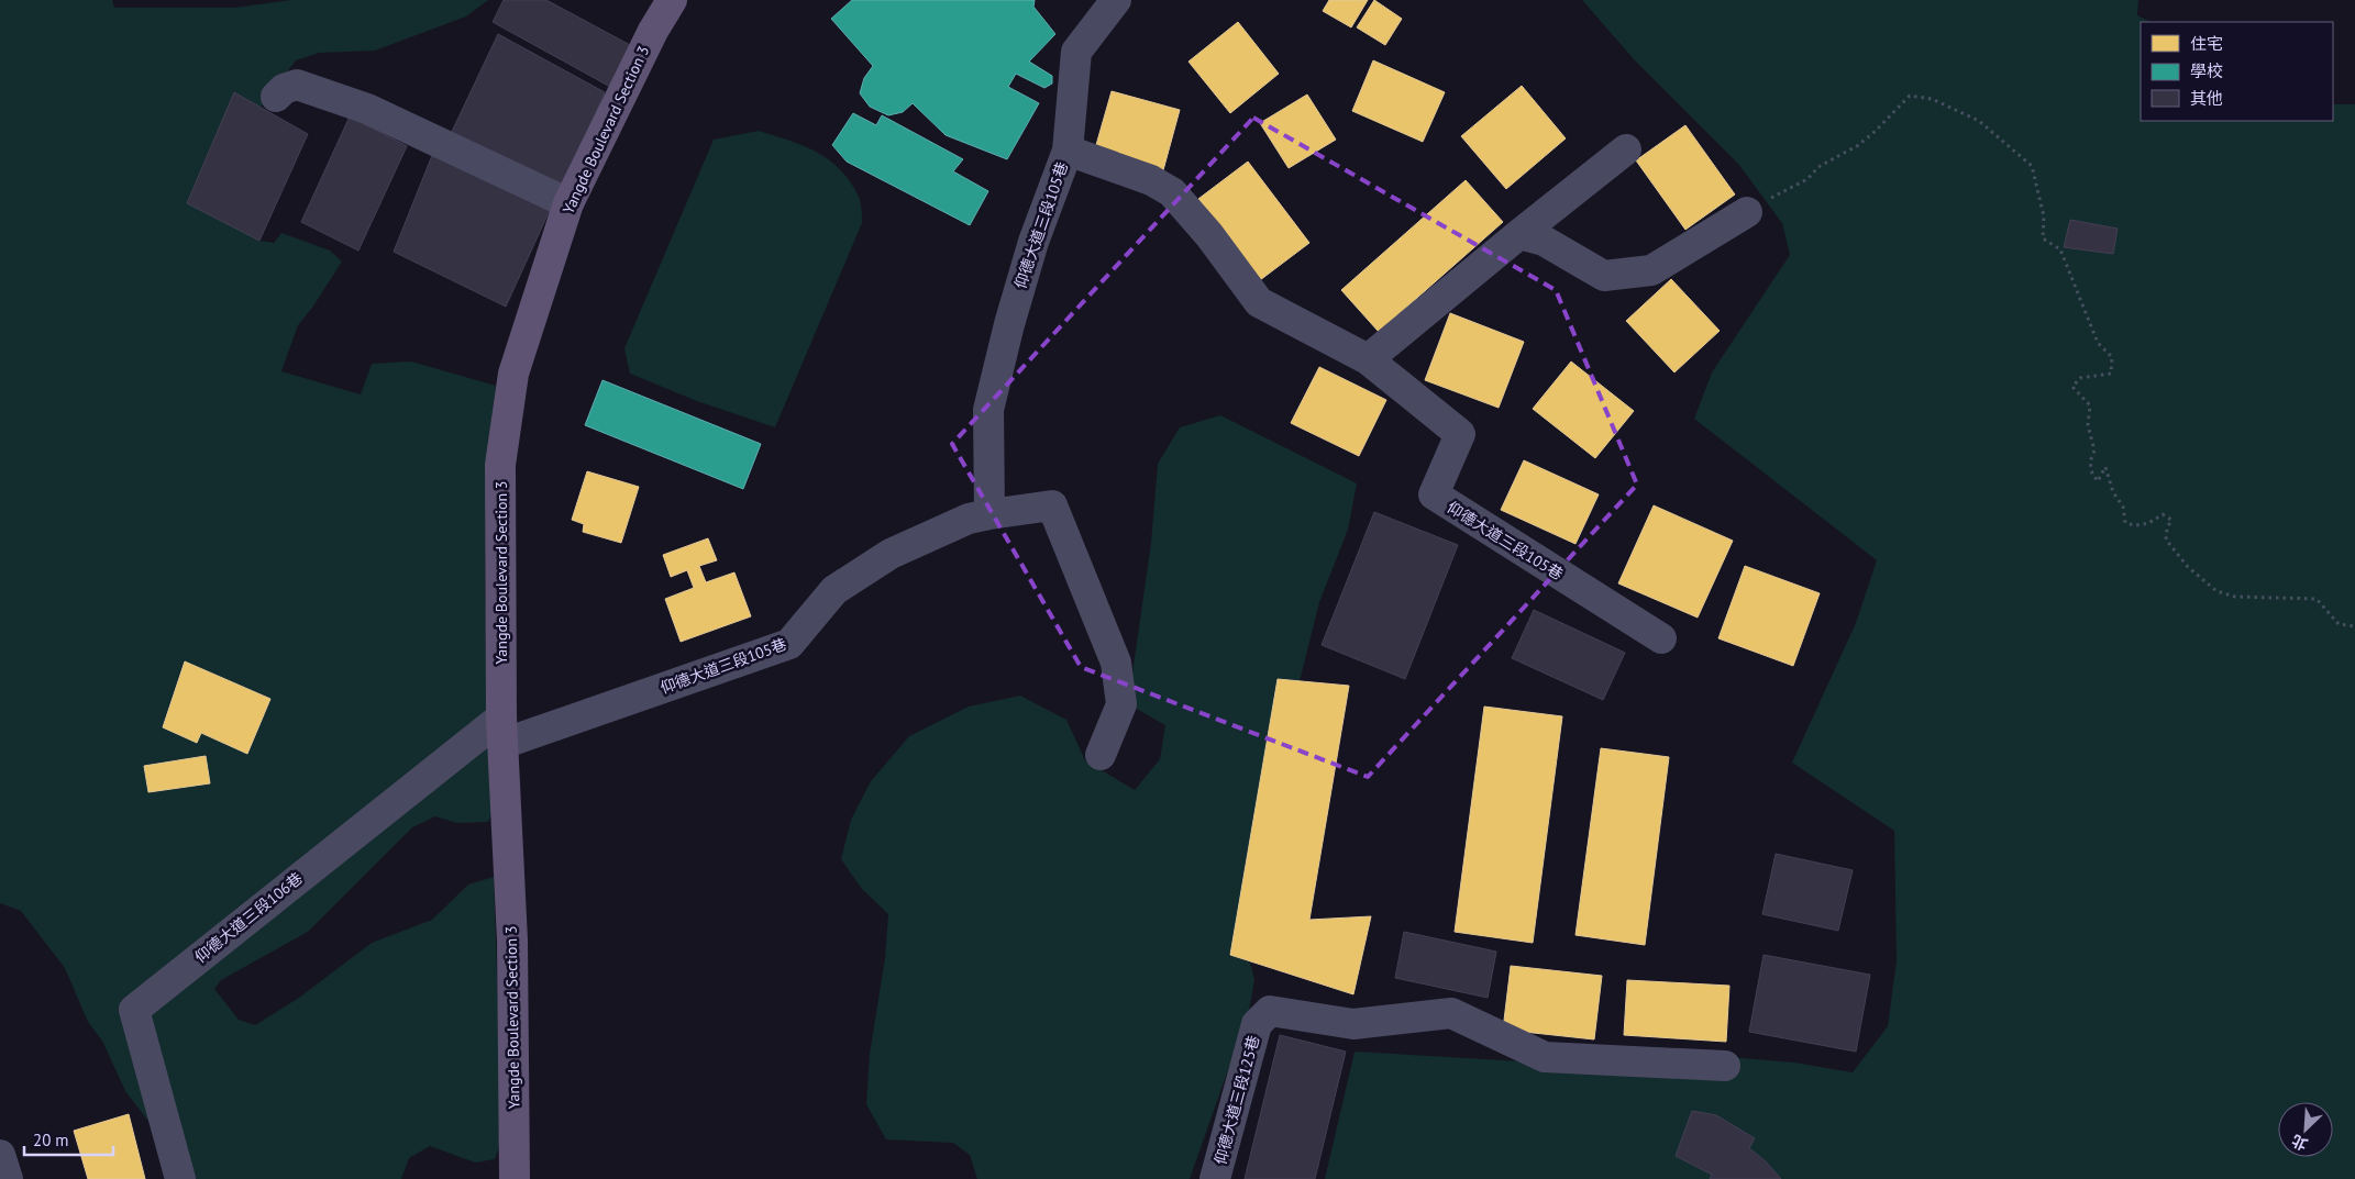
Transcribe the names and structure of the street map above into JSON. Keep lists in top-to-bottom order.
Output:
{
  "streets": {
    "main road": ["Yangde Boulevard Section 3"],
    "lane": ["仰德大道三段105巷", "仰德大道三段106巷", "仰德大道三段125巷"]
  },
  "crossings": [
    ["Yangde Boulevard Section 3", "仰德大道三段105巷"],
    ["Yangde Boulevard Section 3", "仰德大道三段106巷"],
    ["仰德大道三段105巷", "仰德大道三段106巷"]
  ],
  "legend": ["住宅", "學校", "其他"],
  "scale_bar": "20 m",
  "north": "bottom left"
}
